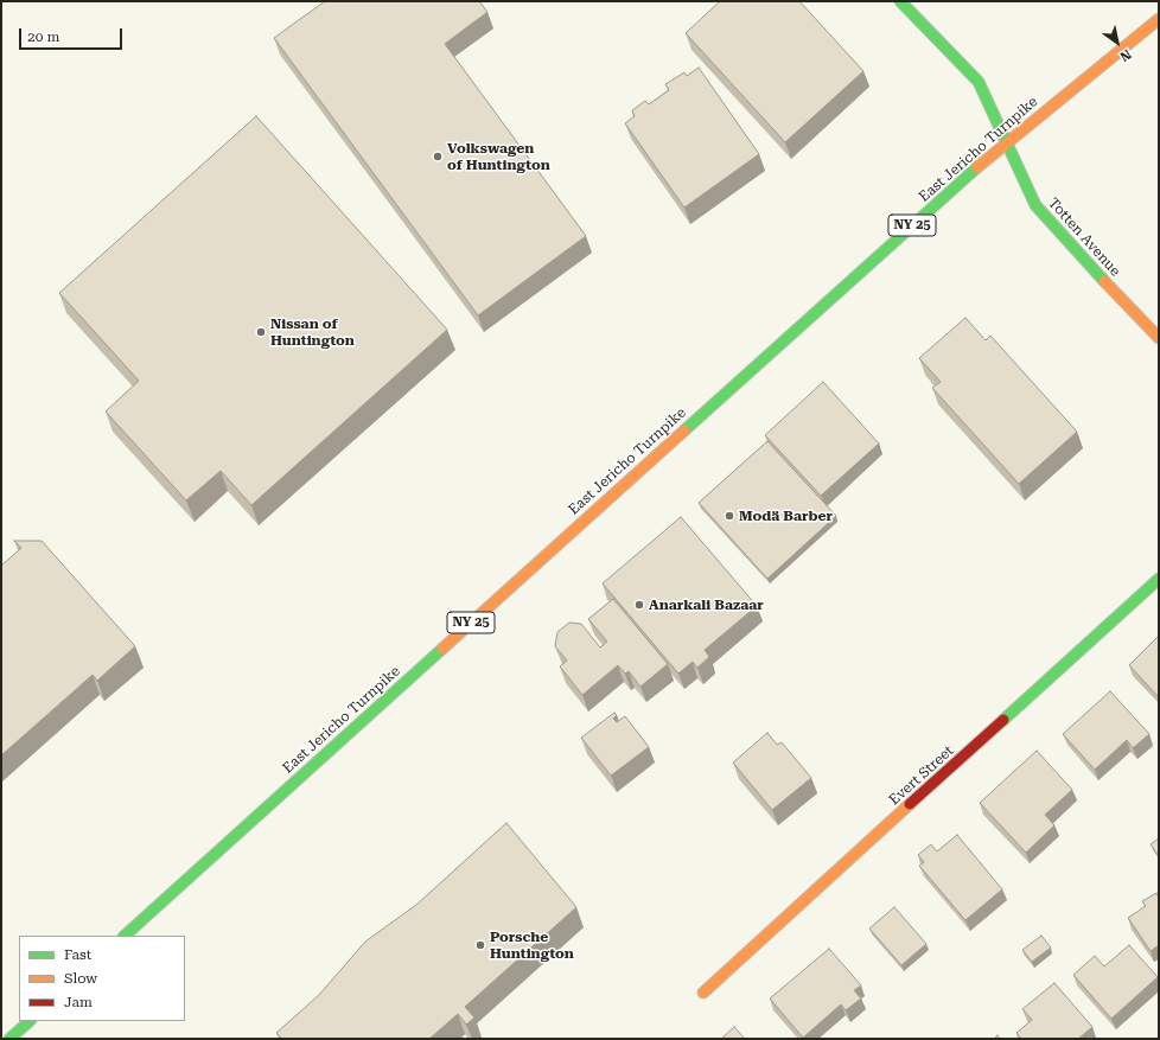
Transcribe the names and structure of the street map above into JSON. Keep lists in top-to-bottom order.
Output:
{
  "streets": {
    "main road": [
      "East Jericho Turnpike",
      "NY 25",
      "Totten Avenue",
      "Evert Street"
    ]
  },
  "crossings": [
    ["East Jericho Turnpike", "Totten Avenue"]
  ],
  "places": [
    "Volkswagen of Huntington",
    "Nissan of Huntington",
    "Modä Barber",
    "Anarkali Bazaar",
    "Porsche Huntington"
  ],
  "legend": ["Fast", "Slow", "Jam"],
  "scale_bar": "20 m",
  "north": "bottom right"
}
